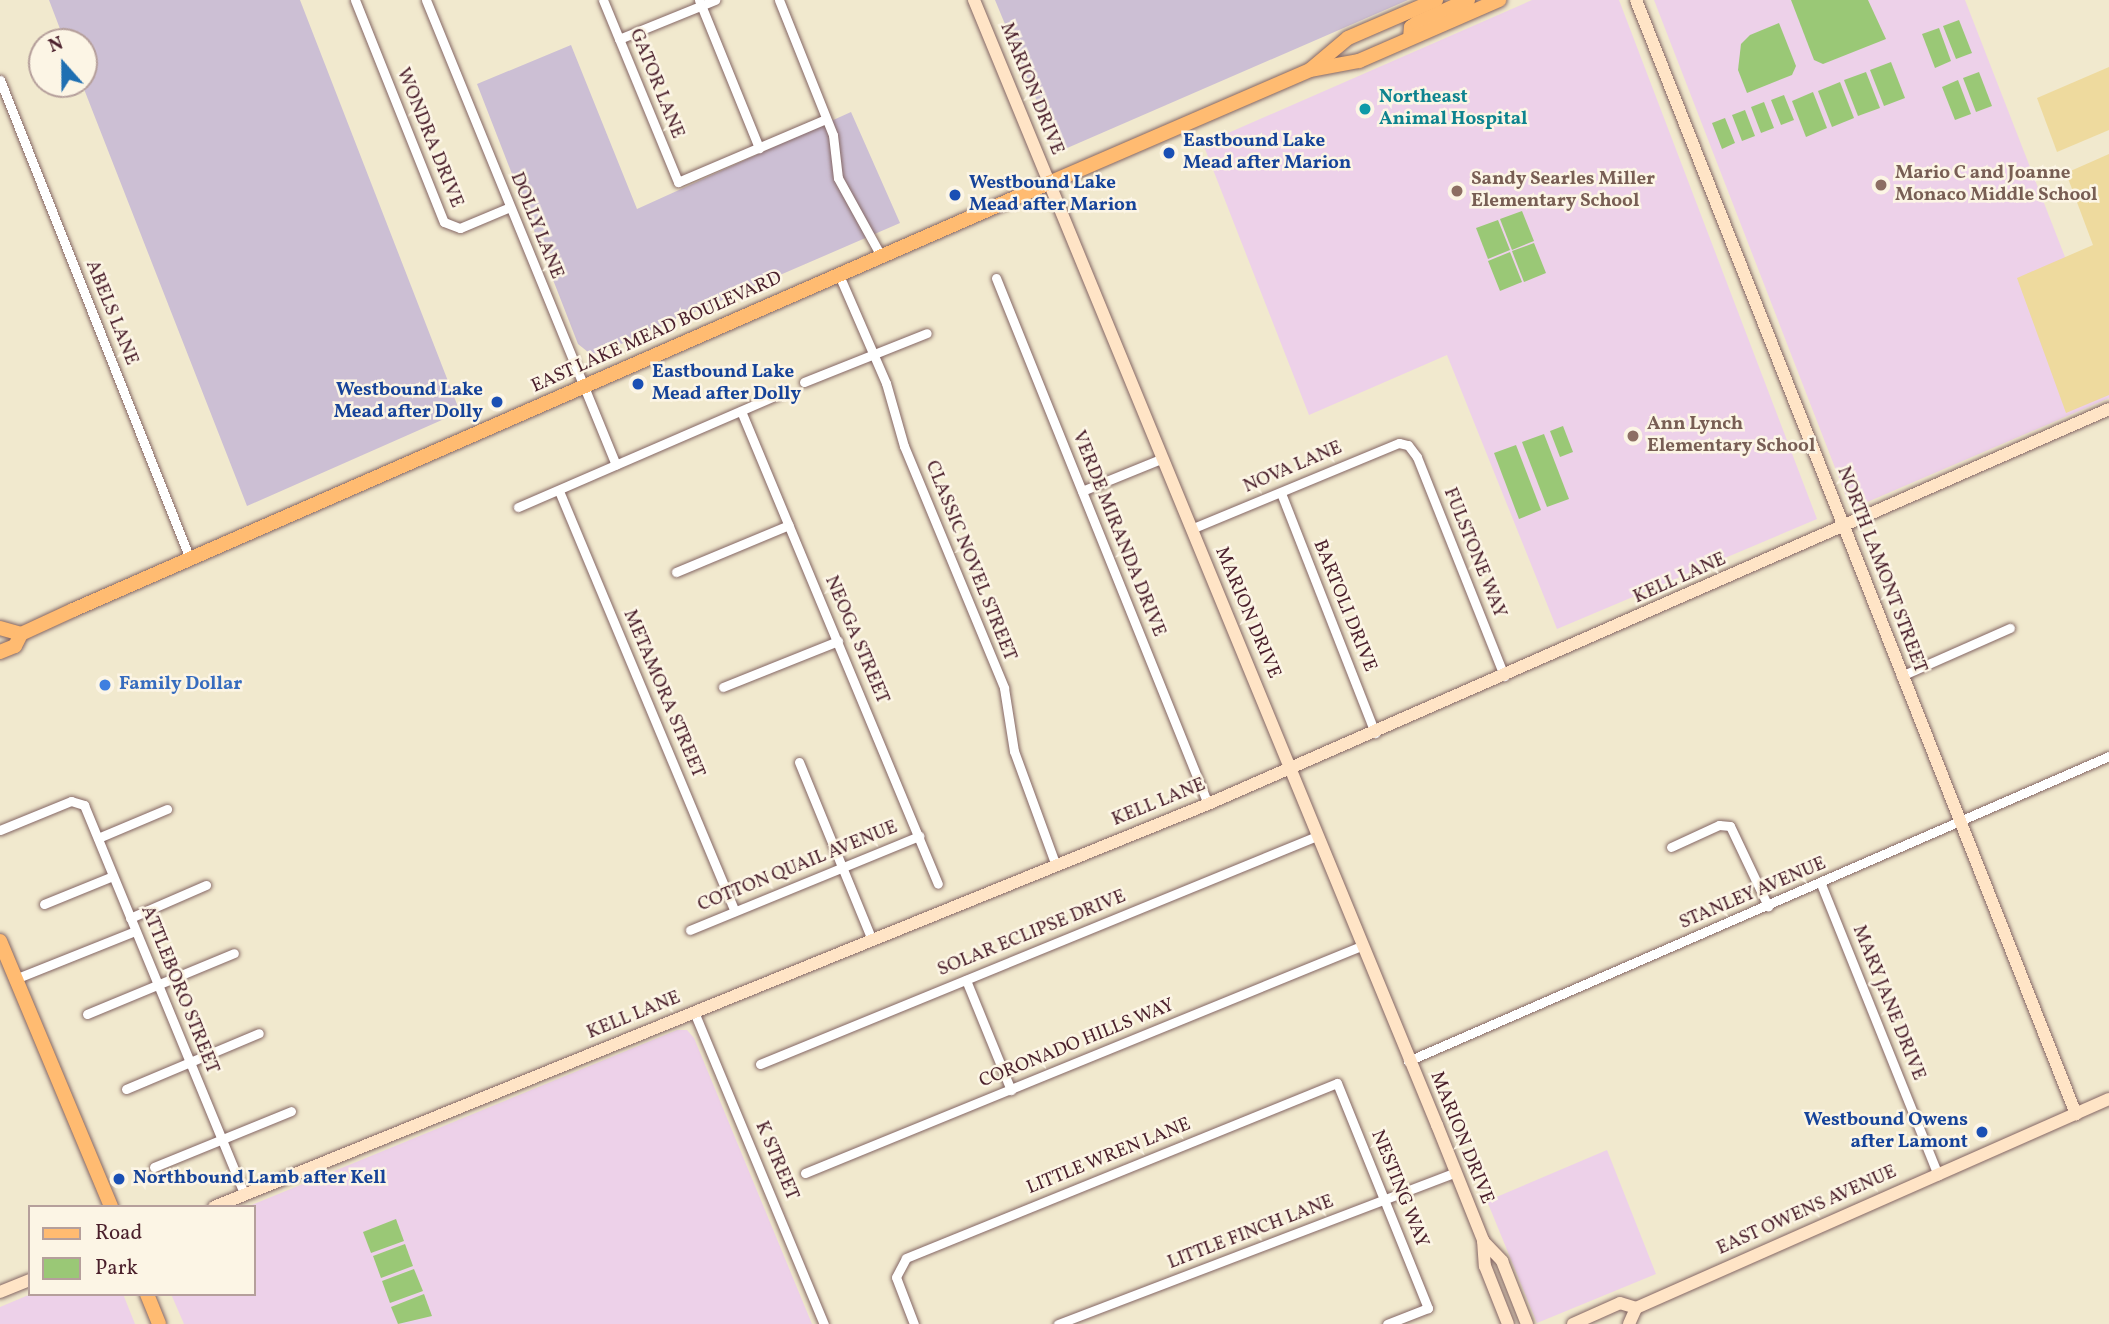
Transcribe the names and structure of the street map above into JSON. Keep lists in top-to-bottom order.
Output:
{
  "streets": {
    "main road": ["EAST LAKE MEAD BOULEVARD"],
    "street": [
      "GATOR LANE",
      "MARION DRIVE",
      "WONDRA DRIVE",
      "DOLLY LANE",
      "ABELS LANE",
      "NOVA LANE",
      "VERDE MIRANDA DRIVE",
      "FULSTONE WAY",
      "CLASSIC NOVEL STREET",
      "NORTH LAMONT STREET",
      "KELL LANE",
      "BARTOLI DRIVE",
      "NEOGA STREET",
      "METAMORA STREET",
      "COTTON QUAIL AVENUE",
      "STANLEY AVENUE",
      "SOLAR ECLIPSE DRIVE",
      "ATTLEBORO STREET",
      "MARY JANE DRIVE",
      "CORONADO HILLS WAY",
      "LITTLE WREN LANE",
      "K STREET",
      "NESTING WAY",
      "EAST OWENS AVENUE",
      "LITTLE FINCH LANE"
    ]
  },
  "crossings": [
    ["MARION DRIVE", "EAST LAKE MEAD BOULEVARD"],
    ["MARION DRIVE", "NOVA LANE"],
    ["MARION DRIVE", "KELL LANE"],
    ["MARION DRIVE", "STANLEY AVENUE"],
    ["MARION DRIVE", "SOLAR ECLIPSE DRIVE"],
    ["MARION DRIVE", "CORONADO HILLS WAY"],
    ["MARION DRIVE", "LITTLE FINCH LANE"],
    ["WONDRA DRIVE", "DOLLY LANE"],
    ["DOLLY LANE", "EAST LAKE MEAD BOULEVARD"],
    ["ABELS LANE", "EAST LAKE MEAD BOULEVARD"],
    ["EAST LAKE MEAD BOULEVARD", "CLASSIC NOVEL STREET"],
    ["NOVA LANE", "FULSTONE WAY"],
    ["NOVA LANE", "BARTOLI DRIVE"],
    ["VERDE MIRANDA DRIVE", "KELL LANE"],
    ["FULSTONE WAY", "KELL LANE"],
    ["CLASSIC NOVEL STREET", "KELL LANE"],
    ["NORTH LAMONT STREET", "KELL LANE"],
    ["NORTH LAMONT STREET", "STANLEY AVENUE"],
    ["NORTH LAMONT STREET", "EAST OWENS AVENUE"],
    ["KELL LANE", "BARTOLI DRIVE"],
    ["KELL LANE", "ATTLEBORO STREET"],
    ["KELL LANE", "K STREET"],
    ["NEOGA STREET", "COTTON QUAIL AVENUE"],
    ["METAMORA STREET", "COTTON QUAIL AVENUE"],
    ["STANLEY AVENUE", "MARY JANE DRIVE"],
    ["MARY JANE DRIVE", "EAST OWENS AVENUE"],
    ["LITTLE WREN LANE", "NESTING WAY"],
    ["NESTING WAY", "LITTLE FINCH LANE"]
  ],
  "places": [
    "Northeast Animal Hospital",
    "Eastbound Lake Mead after Marion",
    "Mario C and Joanne Monaco Middle School",
    "Sandy Searles Miller Elementary School",
    "Westbound Lake Mead after Marion",
    "Eastbound Lake Mead after Dolly",
    "Westbound Lake Mead after Dolly",
    "Ann Lynch Elementary School",
    "Family Dollar",
    "Westbound Owens after Lamont",
    "Northbound Lamb after Kell"
  ],
  "legend": ["Road", "Park"],
  "north": "top"
}
